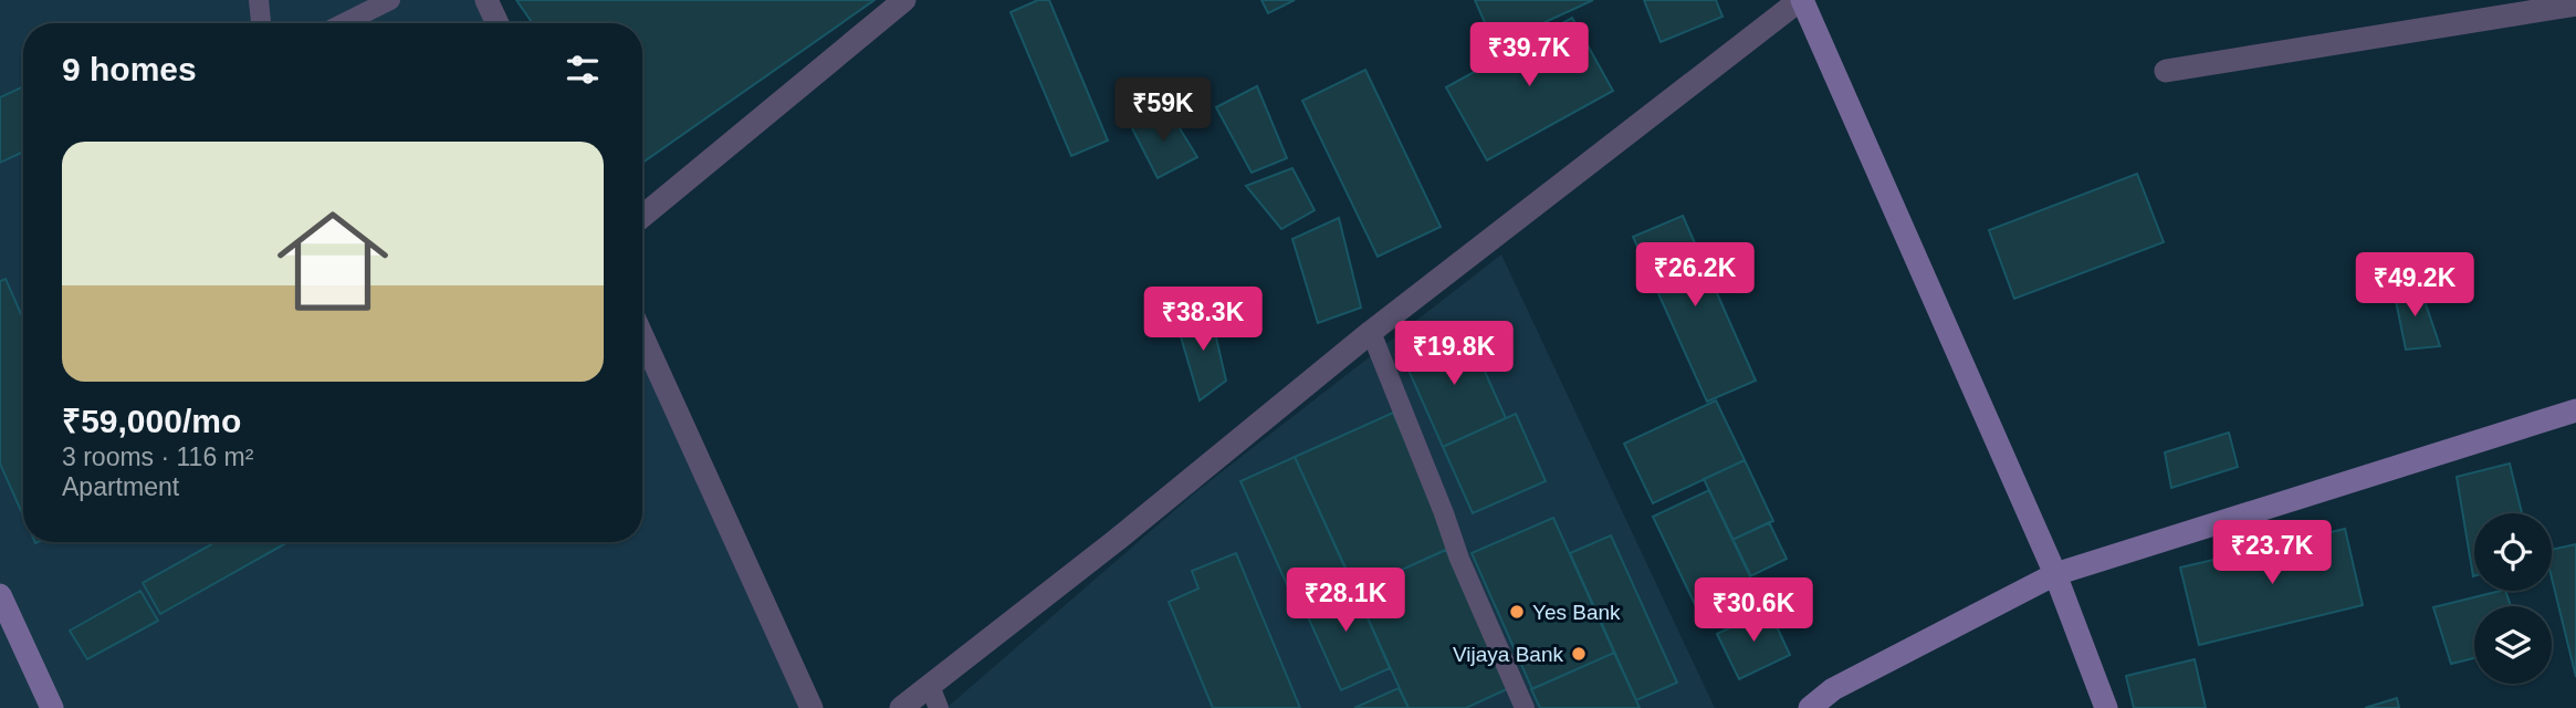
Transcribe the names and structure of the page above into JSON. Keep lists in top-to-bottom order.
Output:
{
  "places": ["Yes Bank", "Vijaya Bank"],
  "page": {
    "price": [
      "₹39.7K",
      "₹59K",
      "₹26.2K",
      "₹49.2K",
      "₹38.3K",
      "₹19.8K",
      "₹23.7K",
      "₹28.1K",
      "₹30.6K"
    ],
    "heading": "9 homes",
    "list": [
      {
        "name": "₹59,000/mo",
        "note": "3 rooms · 116 m² · Apartment"
      }
    ]
  }
}
